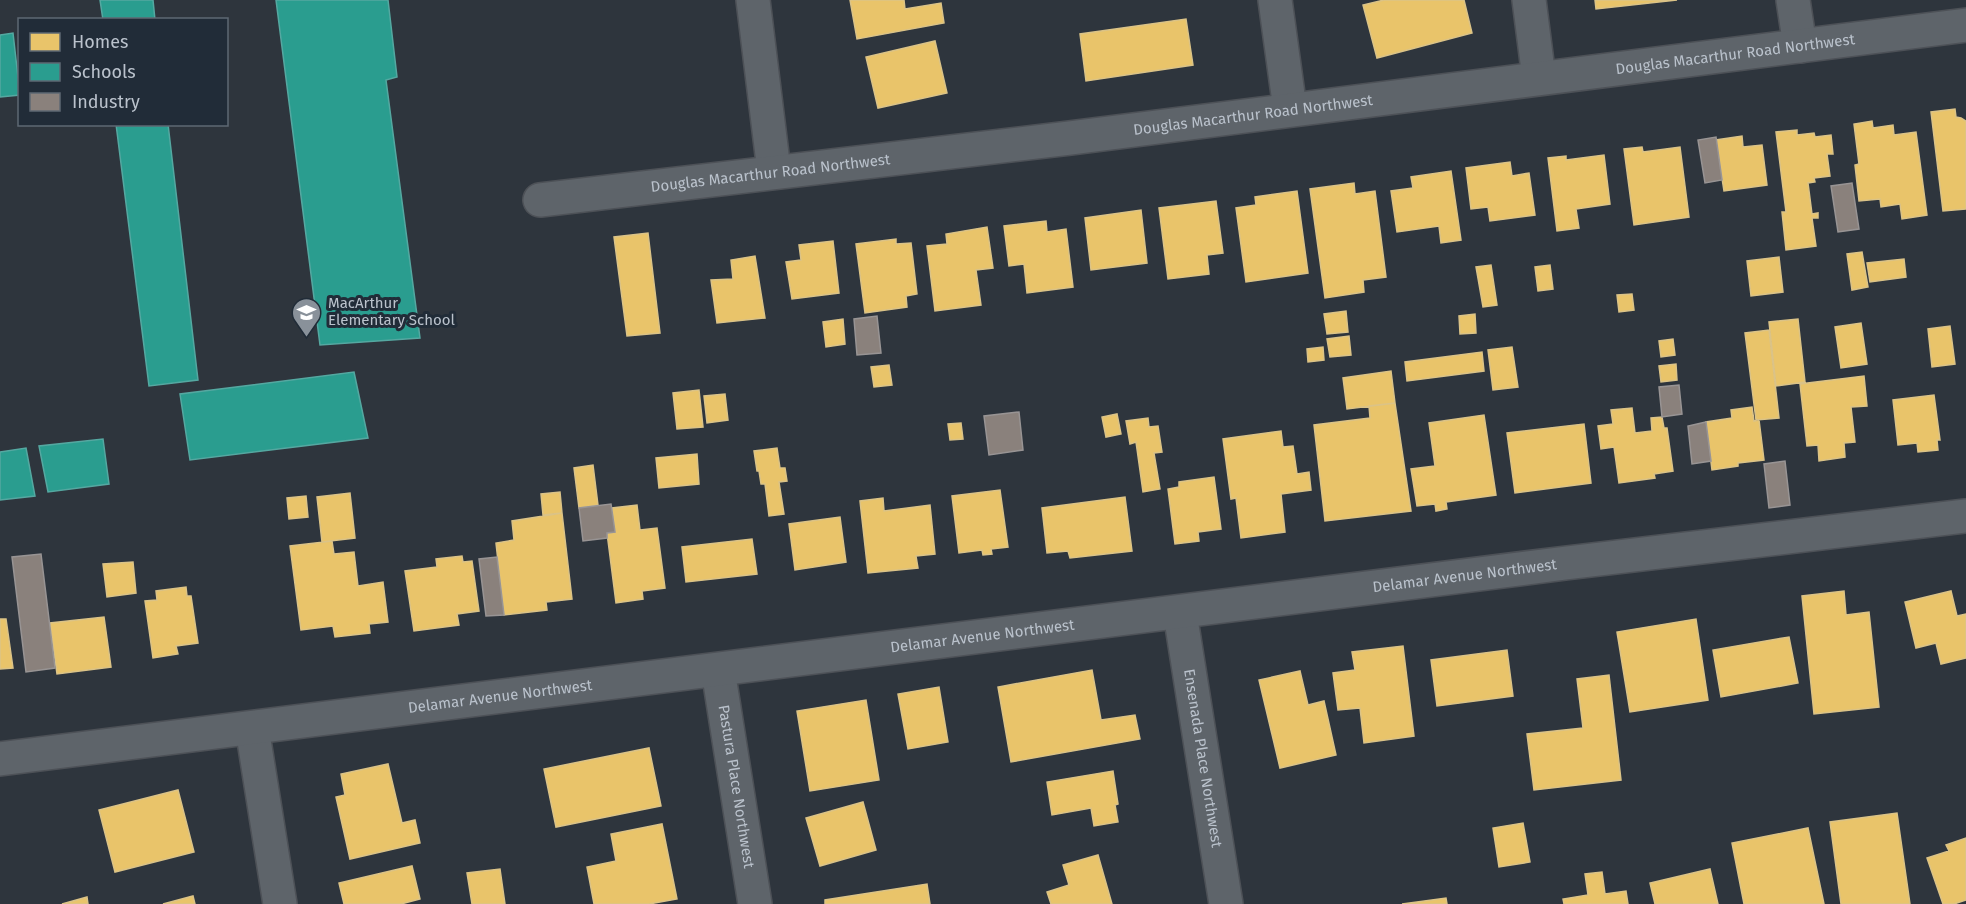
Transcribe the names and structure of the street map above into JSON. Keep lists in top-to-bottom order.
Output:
{
  "streets": {
    "street": [
      "Douglas Macarthur Road Northwest",
      "Delamar Avenue Northwest",
      "Ensenada Place Northwest",
      "Pastura Place Northwest"
    ]
  },
  "crossings": [
    ["Delamar Avenue Northwest", "Ensenada Place Northwest"],
    ["Delamar Avenue Northwest", "Pastura Place Northwest"]
  ],
  "places": {
    "school or university": ["MacArthur Elementary School"]
  },
  "legend": ["Homes", "Schools", "Industry"]
}
